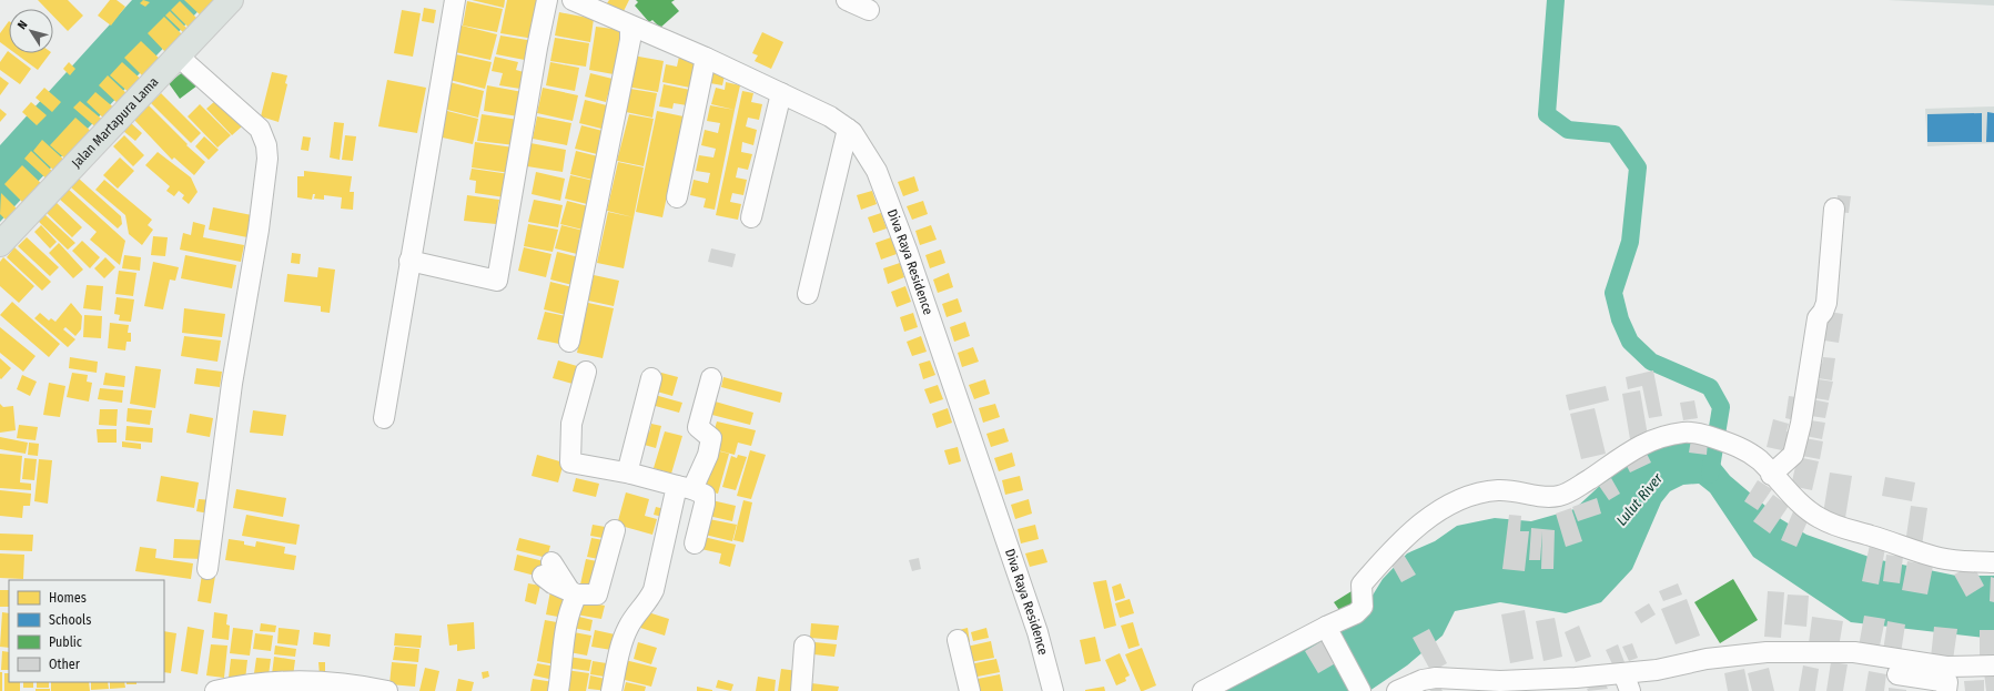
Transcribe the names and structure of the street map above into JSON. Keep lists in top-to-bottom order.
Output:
{
  "streets": {
    "main road": ["Jalan Martapura Lama"],
    "street": ["Diva Raya Residence"]
  },
  "water": ["Lulut River"],
  "legend": [
    "Homes",
    "Schools",
    "Public",
    "Other"
  ],
  "north": "top left"
}
